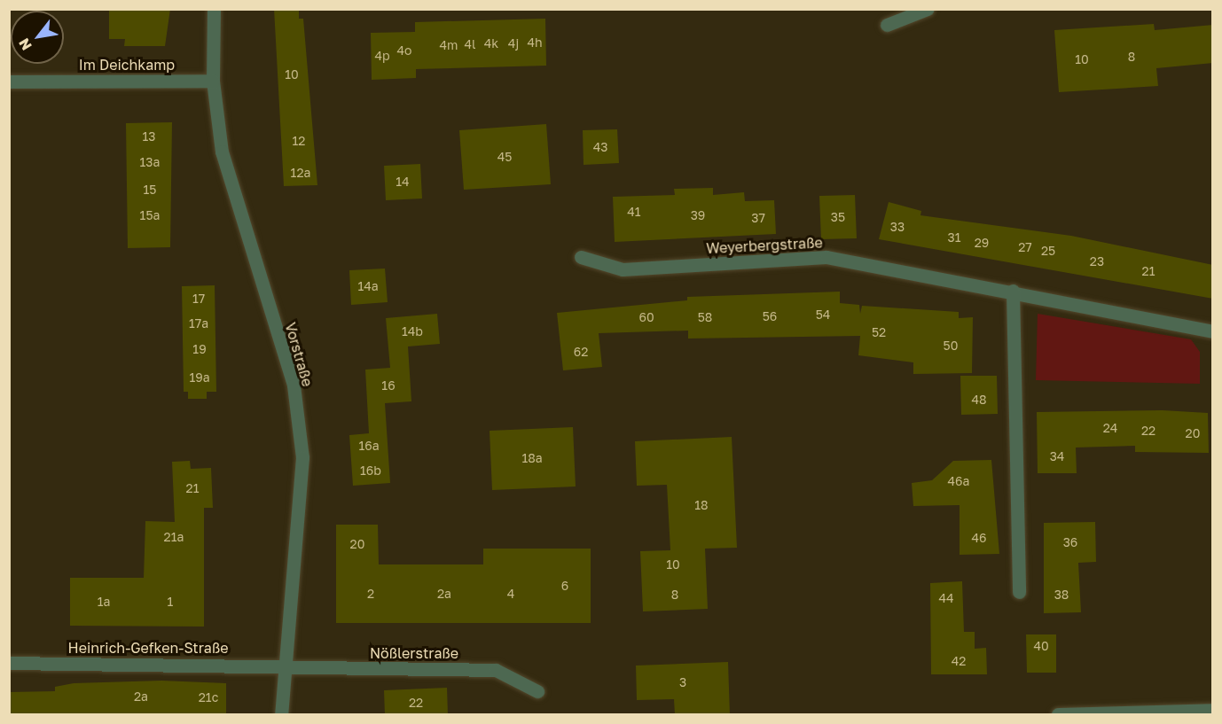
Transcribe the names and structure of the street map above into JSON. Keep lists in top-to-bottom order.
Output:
{
  "streets": {
    "street": [
      "Im Deichkamp",
      "Weyerbergstraße",
      "Vorstraße",
      "Heinrich-Gefken-Straße",
      "Nößlerstraße"
    ]
  },
  "crossings": [
    ["Im Deichkamp", "Vorstraße"],
    ["Vorstraße", "Heinrich-Gefken-Straße"],
    ["Vorstraße", "Nößlerstraße"],
    ["Heinrich-Gefken-Straße", "Nößlerstraße"]
  ],
  "house_numbers": [
    "4h",
    "4k",
    "4j",
    "4l",
    "4m",
    "4o",
    "4p",
    "8",
    "10",
    "10",
    "13",
    "12",
    "43",
    "45",
    "13a",
    "12a",
    "14",
    "15",
    "41",
    "15a",
    "39",
    "35",
    "37",
    "33",
    "31",
    "29",
    "27",
    "25",
    "23",
    "21",
    "14a",
    "17",
    "54",
    "56",
    "60",
    "58",
    "17a",
    "14b",
    "52",
    "50",
    "19",
    "62",
    "19a",
    "16",
    "48",
    "24",
    "22",
    "20",
    "16a",
    "34",
    "18a",
    "16b",
    "46a",
    "21",
    "18",
    "21a",
    "46",
    "36",
    "20",
    "10",
    "6",
    "2",
    "2a",
    "4",
    "8",
    "38",
    "44",
    "1a",
    "1",
    "40",
    "42",
    "3",
    "2a",
    "21c",
    "22"
  ],
  "north": "bottom left"
}
